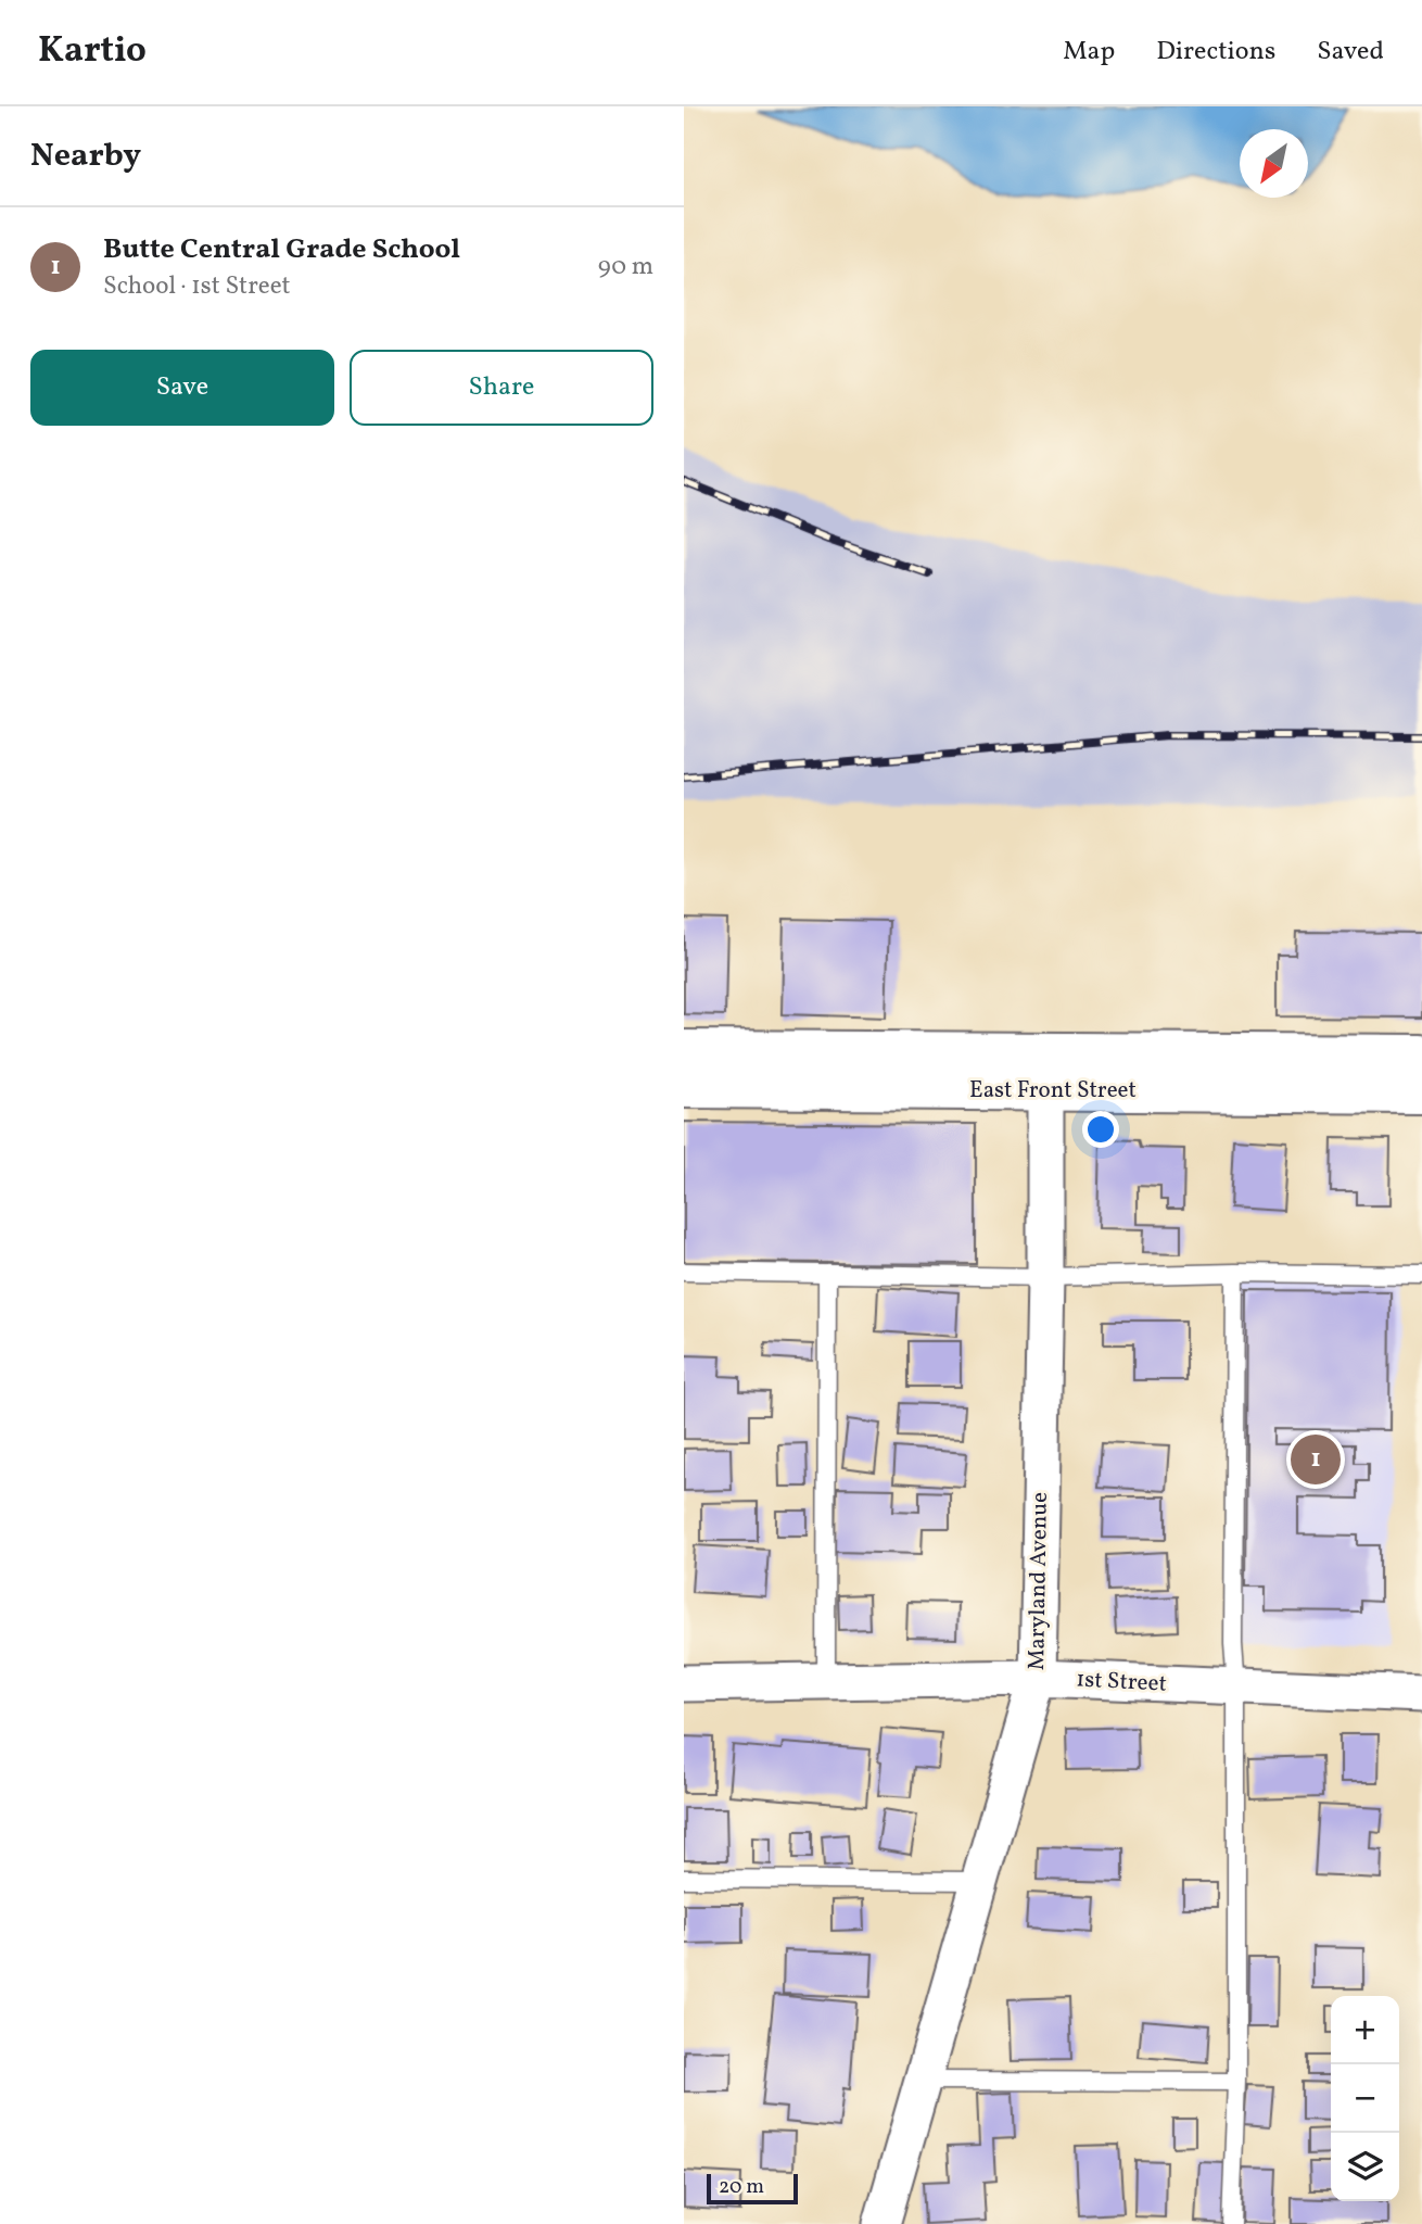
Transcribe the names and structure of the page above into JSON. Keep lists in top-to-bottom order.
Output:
{
  "streets": {
    "main road": ["East Front Street"],
    "street": ["Maryland Avenue", "1st Street"]
  },
  "crossings": [
    ["East Front Street", "Maryland Avenue"],
    ["Maryland Avenue", "1st Street"]
  ],
  "scale_bar": "20 m",
  "north": "bottom left",
  "page": {
    "header": "Kartio",
    "nav": ["Map", "Directions", "Saved"],
    "heading": "Nearby",
    "list": [
      {
        "mark": "1",
        "name": "Butte Central Grade School",
        "note": "School · 1st Street",
        "value": "90 m"
      }
    ],
    "buttons": ["Save", "Share"],
    "pins": "1",
    "map_buttons": ["+", "−"],
    "scale": "20 m"
  }
}
